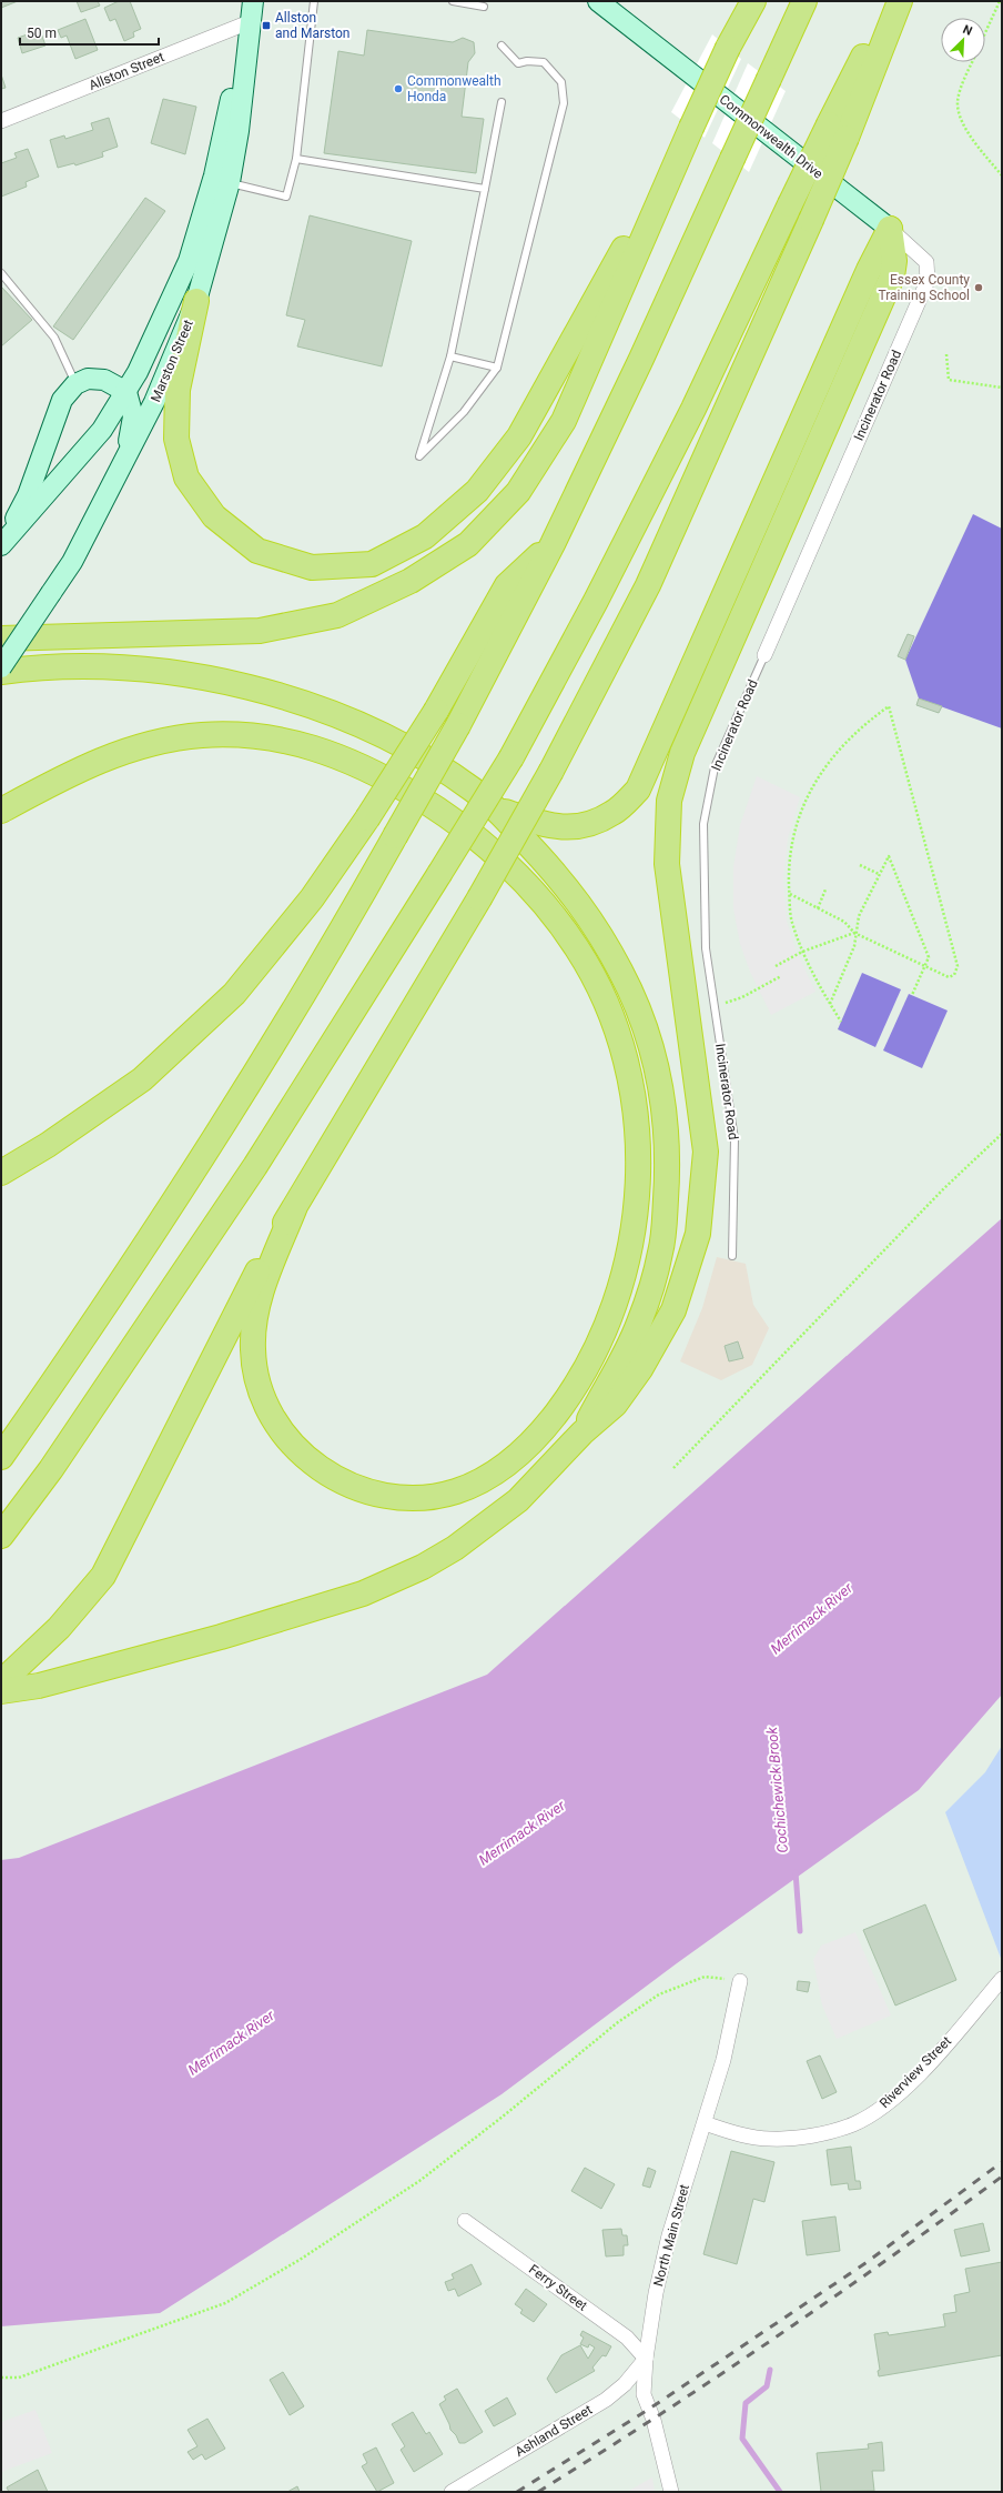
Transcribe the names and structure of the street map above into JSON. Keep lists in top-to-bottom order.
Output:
{
  "streets": {
    "main road": ["Commonwealth Drive", "Marston Street"],
    "street": [
      "Allston Street",
      "Incinerator Road",
      "Riverview Street",
      "North Main Street",
      "Ferry Street",
      "Ashland Street"
    ]
  },
  "crossings": [
    ["Allston Street", "Marston Street"],
    ["Commonwealth Drive", "Incinerator Road"],
    ["Riverview Street", "North Main Street"],
    ["North Main Street", "Ferry Street"],
    ["North Main Street", "Ashland Street"],
    ["Ferry Street", "Ashland Street"]
  ],
  "water": ["Merrimack River", "Cochichewick Brook"],
  "places": {
    "transit": ["Allston and Marston"],
    "other": ["Commonwealth Honda", "Essex County Training School"]
  },
  "scale_bar": "50 m",
  "north": "top right"
}
